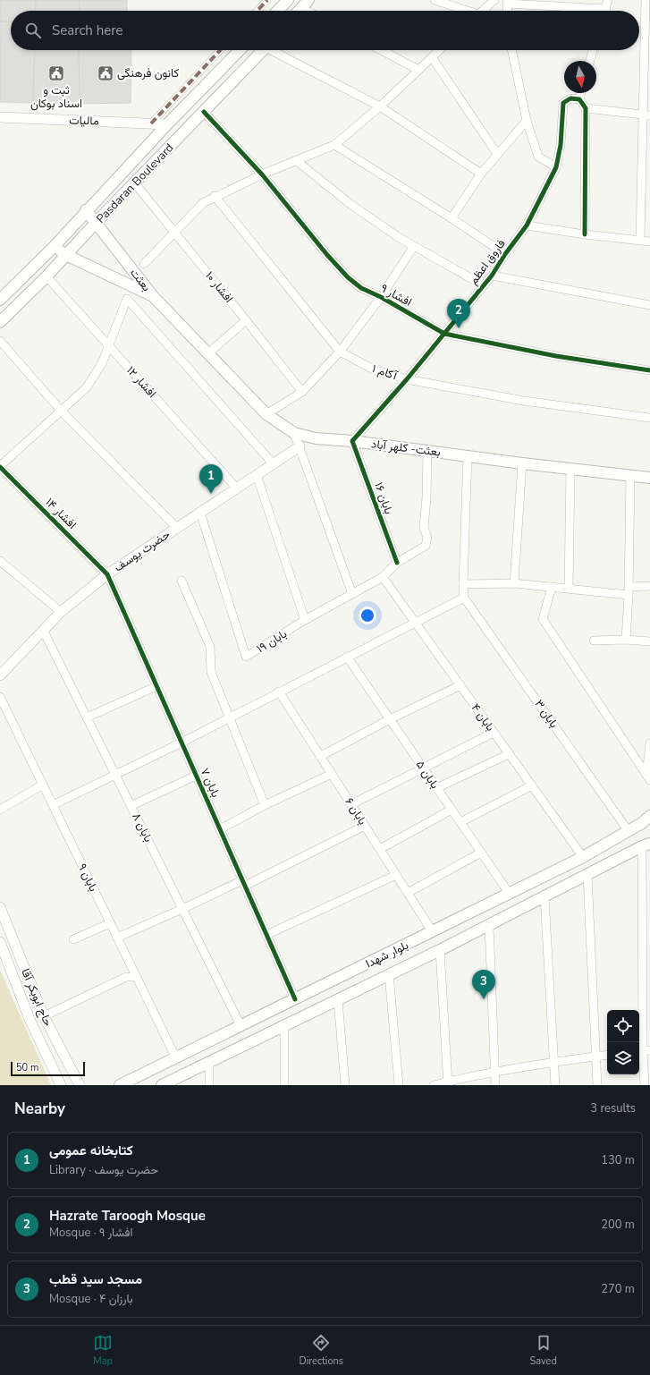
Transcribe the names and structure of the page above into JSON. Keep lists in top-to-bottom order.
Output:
{
  "streets": {
    "main road": [
      "Pasdaran Boulevard",
      "بعثت",
      "بعثت- کلهر آباد",
      "بلوار شهدا"
    ],
    "street": [
      "مالیات",
      "فاروق اعظم",
      "افشار ۱۰",
      "افشار ۹",
      "آکام ۱",
      "افشار ۱۲",
      "بابان ۱۶",
      "افشار ۱۴",
      "حضرت یوسف",
      "بابان ۱۹",
      "بابان ۳",
      "بابان ۴",
      "بابان ۵",
      "بابان ۷",
      "بابان ۶",
      "بابان ۸",
      "بابان ۹",
      "حاج ابوبکر آقا"
    ]
  },
  "crossings": [
    ["مالیات", "Pasdaran Boulevard"],
    ["Pasdaran Boulevard", "بعثت"],
    ["Pasdaran Boulevard", "افشار ۱۰"],
    ["Pasdaran Boulevard", "افشار ۹"],
    ["Pasdaran Boulevard", "افشار ۱۲"],
    ["فاروق اعظم", "افشار ۹"],
    ["فاروق اعظم", "آکام ۱"],
    ["فاروق اعظم", "بعثت- کلهر آباد"],
    ["فاروق اعظم", "بابان ۱۶"],
    ["بعثت", "بعثت- کلهر آباد"],
    ["افشار ۱۲", "حضرت یوسف"],
    ["بعثت- کلهر آباد", "بابان ۱۶"],
    ["بعثت- کلهر آباد", "بابان ۱۹"],
    ["بابان ۱۶", "بابان ۱۹"],
    ["افشار ۱۴", "حضرت یوسف"],
    ["افشار ۱۴", "بابان ۷"],
    ["حضرت یوسف", "بابان ۱۹"],
    ["حضرت یوسف", "بابان ۷"],
    ["حضرت یوسف", "بابان ۸"],
    ["بابان ۱۹", "بابان ۴"],
    ["بابان ۳", "بلوار شهدا"],
    ["بابان ۴", "بلوار شهدا"],
    ["بابان ۵", "بلوار شهدا"],
    ["بابان ۷", "بلوار شهدا"],
    ["بابان ۶", "بلوار شهدا"],
    ["بابان ۸", "بلوار شهدا"],
    ["بابان ۹", "بلوار شهدا"]
  ],
  "places": {
    "public building": ["ثبت و اسناد بوکان", "کانون فرهنگی"]
  },
  "scale_bar": "50 m",
  "north": "bottom",
  "page": {
    "search": "Search here",
    "pins": ["2", "1", "3"],
    "scale": "50 m",
    "heading": ["Nearby", "3 results"],
    "list": [
      {
        "mark": "1",
        "name": "کتابخانه عمومی",
        "note": "Library · حضرت یوسف",
        "value": "130 m"
      },
      {
        "mark": "2",
        "name": "Hazrate Taroogh Mosque",
        "note": "Mosque · افشار ۹",
        "value": "200 m"
      },
      {
        "mark": "3",
        "name": "مسجد سید قطب",
        "note": "Mosque · بارزان ۴",
        "value": "270 m"
      }
    ],
    "nav": ["Map", "Directions", "Saved"]
  }
}
